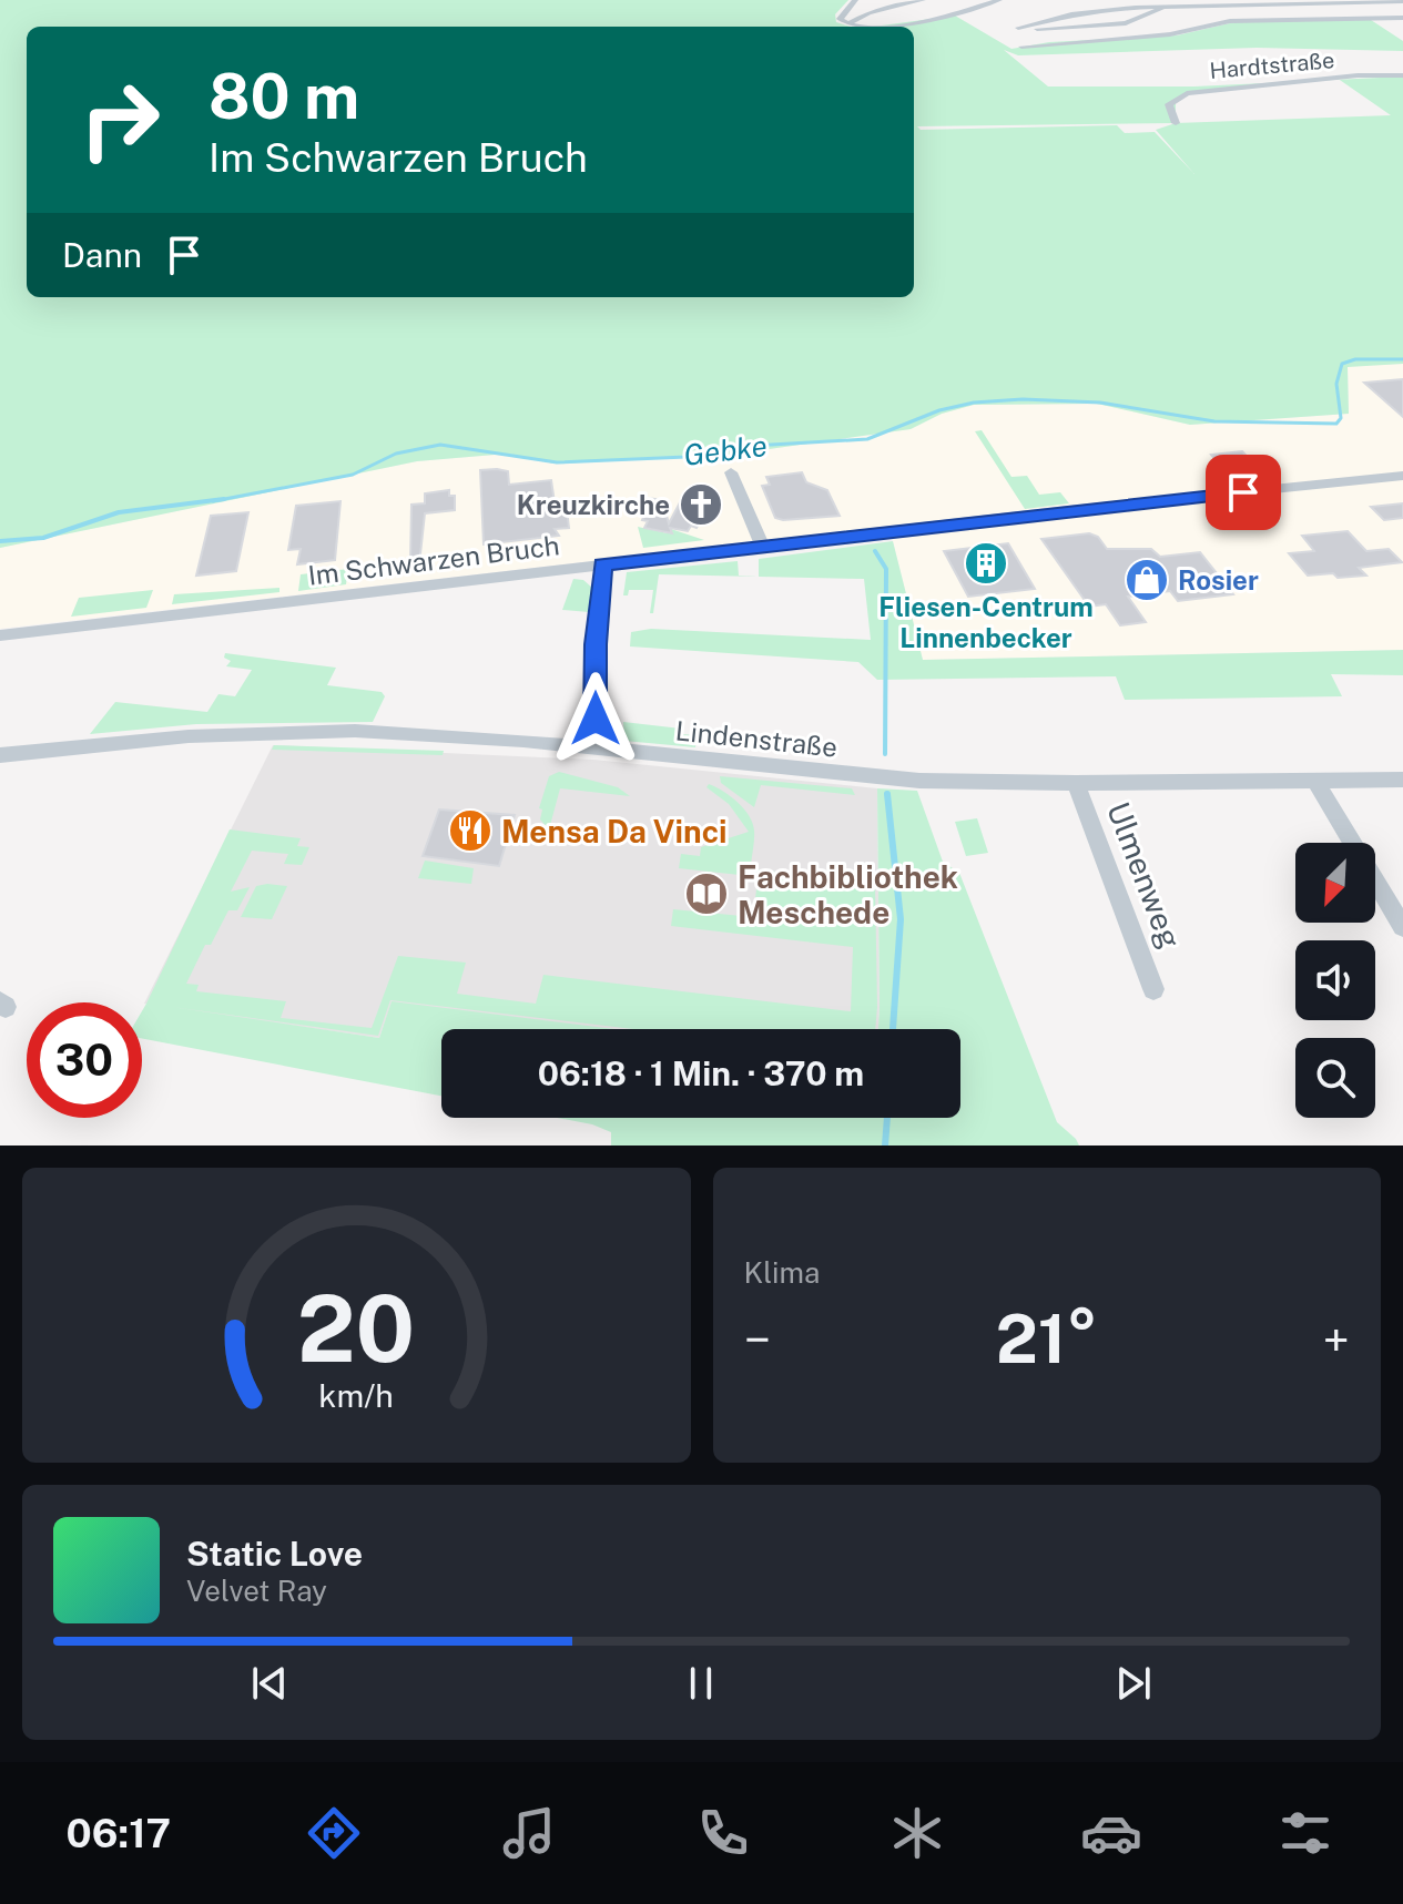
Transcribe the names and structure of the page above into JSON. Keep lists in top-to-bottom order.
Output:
{
  "streets": {
    "street": [
      "Hardtstraße",
      "Im Schwarzen Bruch",
      "Lindenstraße",
      "Ulmenweg"
    ]
  },
  "crossings": [
    ["Lindenstraße", "Ulmenweg"]
  ],
  "water": ["Gebke"],
  "places": {
    "church": ["Kreuzkirche"],
    "building": ["Fliesen-Centrum Linnenbecker"],
    "shop": ["Rosier"],
    "restaurant": ["Mensa Da Vinci"],
    "library": ["Fachbibliothek Meschede"]
  },
  "north": "bottom left",
  "page": {
    "turn": ["80 m", "Im Schwarzen Bruch"],
    "then": "Dann",
    "limit": "30",
    "trip": "06:18 · 1 Min. · 370 m",
    "tile": "Klima",
    "heat": ["−", "21°", "+"],
    "song": ["Static Love", "Velvet Ray"],
    "tabs": "06:17",
    "gauge": ["20", "km/h"]
  }
}
